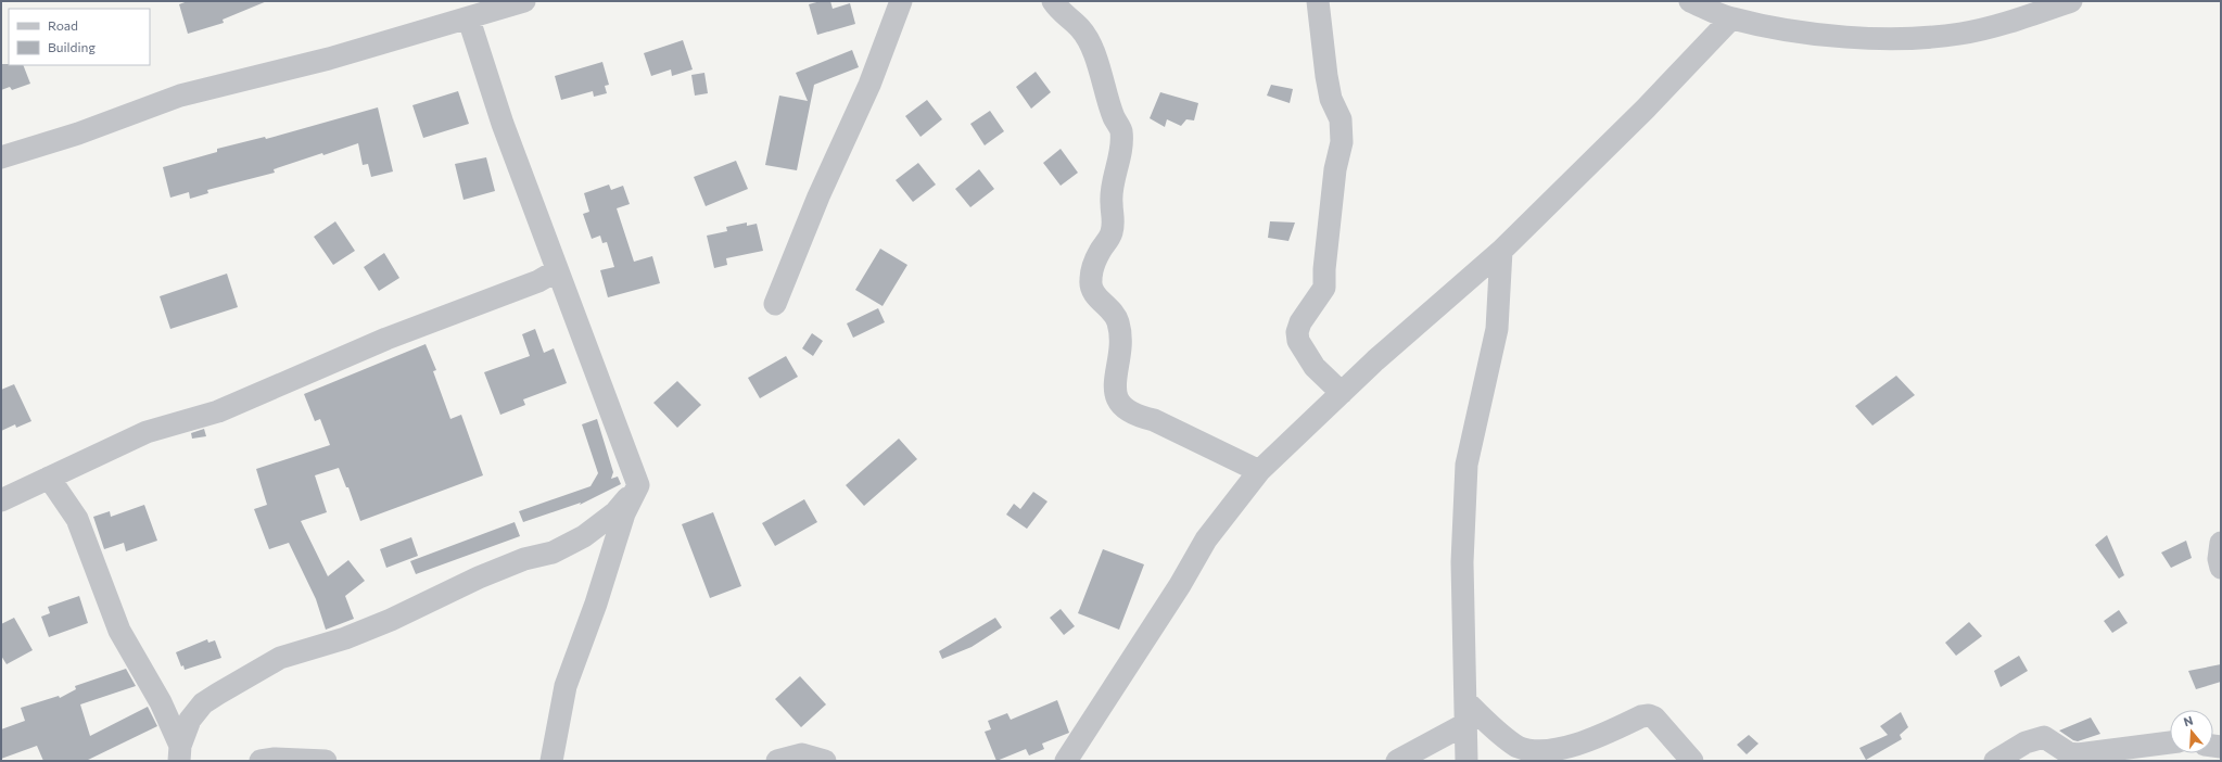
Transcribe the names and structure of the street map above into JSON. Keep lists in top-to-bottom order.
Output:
{
  "legend": ["Road", "Building"],
  "north": "top"
}
